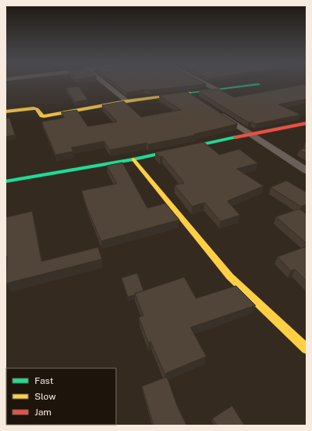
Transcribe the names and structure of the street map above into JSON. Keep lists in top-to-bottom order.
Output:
{
  "legend": ["Fast", "Slow", "Jam"]
}
